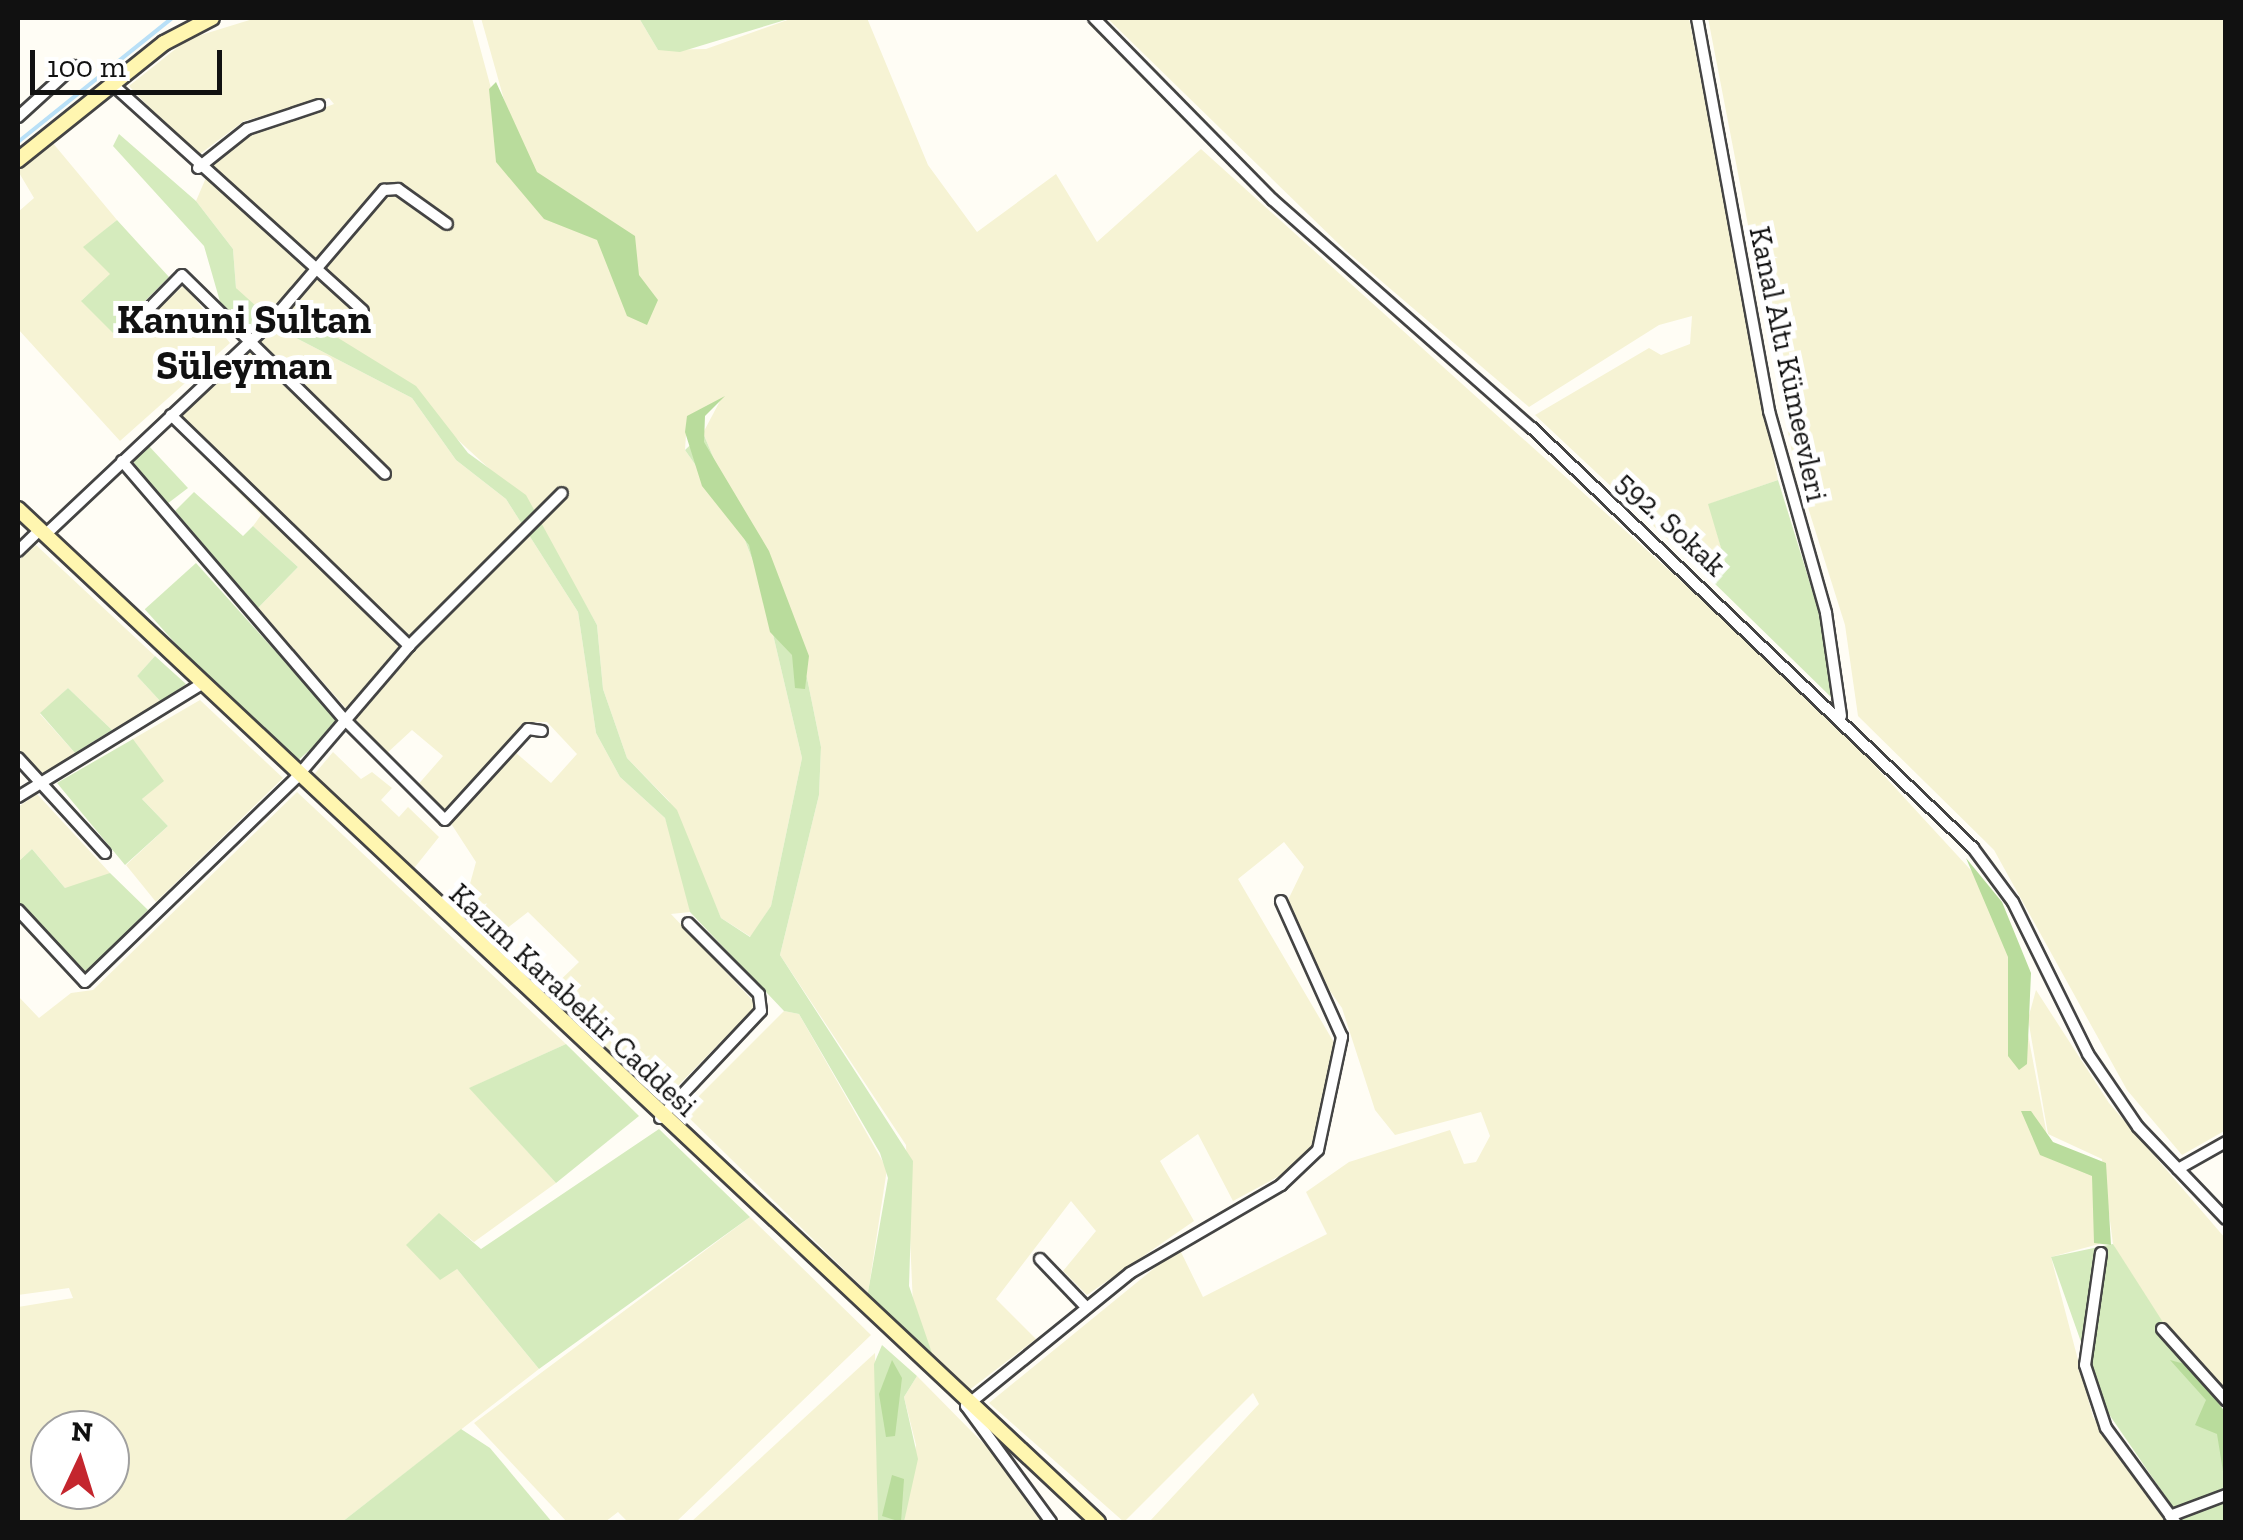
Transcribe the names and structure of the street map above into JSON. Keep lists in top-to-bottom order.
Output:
{
  "streets": {
    "street": ["Kanal Altı Kümeevleri", "592. Sokak", "Kazım Karabekir Caddesi"]
  },
  "crossings": [
    ["Kanal Altı Kümeevleri", "592. Sokak"]
  ],
  "districts": ["Kanuni Sultan Süleyman"],
  "scale_bar": "100 m",
  "north": "top"
}
